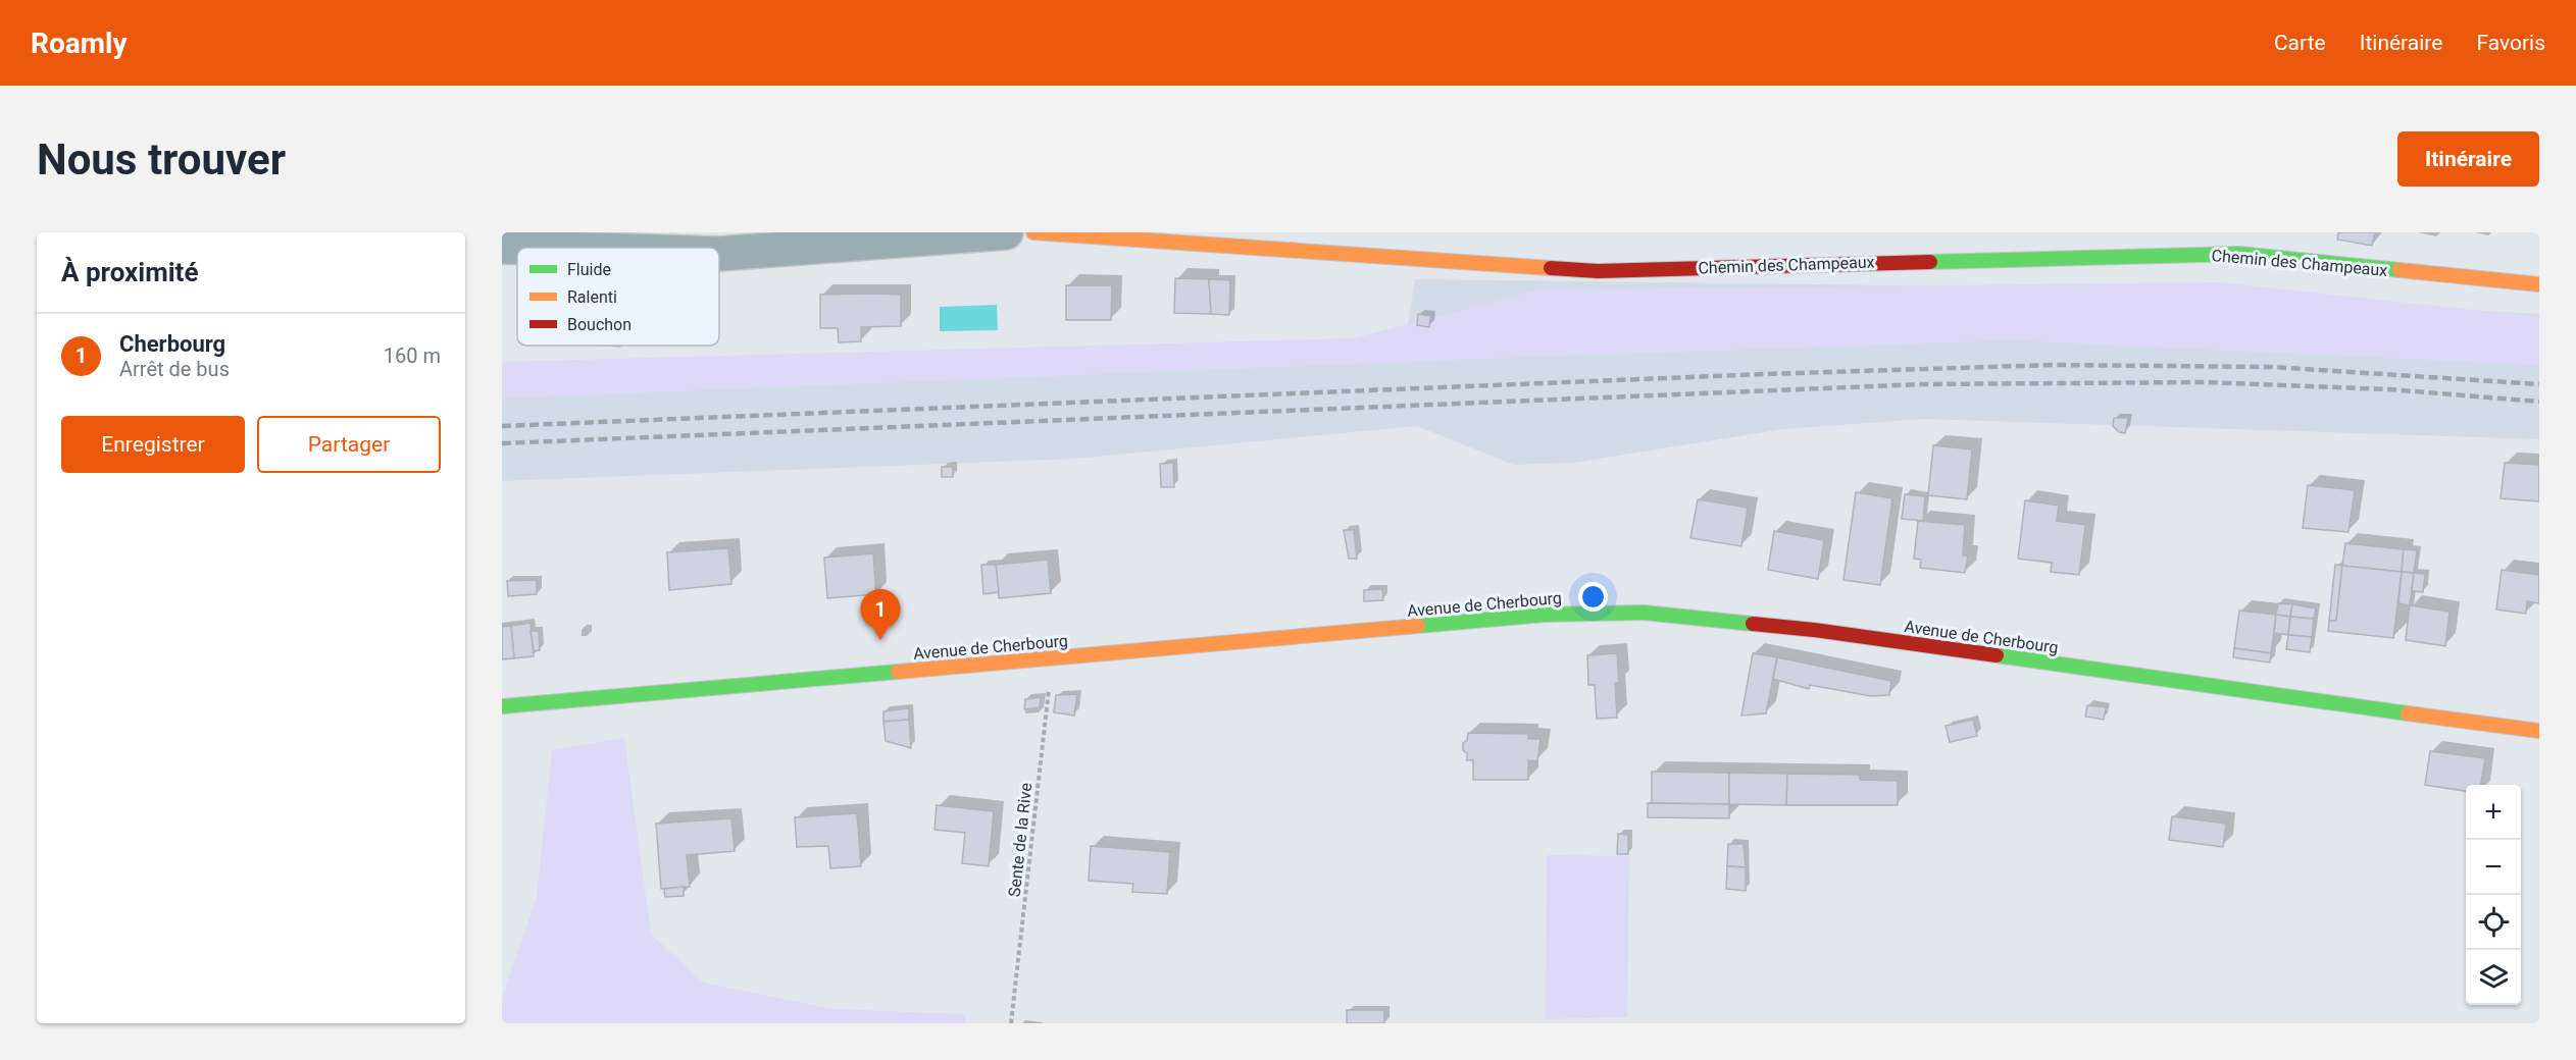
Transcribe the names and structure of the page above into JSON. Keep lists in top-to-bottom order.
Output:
{
  "streets": {
    "main road": ["Chemin des Champeaux", "Avenue de Cherbourg"],
    "path": ["Sente de la Rive"]
  },
  "crossings": [
    ["Avenue de Cherbourg", "Sente de la Rive"]
  ],
  "legend": ["Fluide", "Ralenti", "Bouchon"],
  "page": {
    "header": "Roamly",
    "nav": ["Carte", "Itinéraire", "Favoris"],
    "buttons": [
      "Itinéraire",
      ["Enregistrer", "Partager"]
    ],
    "title": "Nous trouver",
    "heading": "À proximité",
    "list": [
      {
        "mark": "1",
        "name": "Cherbourg",
        "note": "Arrêt de bus",
        "value": "160 m"
      }
    ],
    "pins": "1",
    "map_buttons": ["+", "−"]
  }
}
